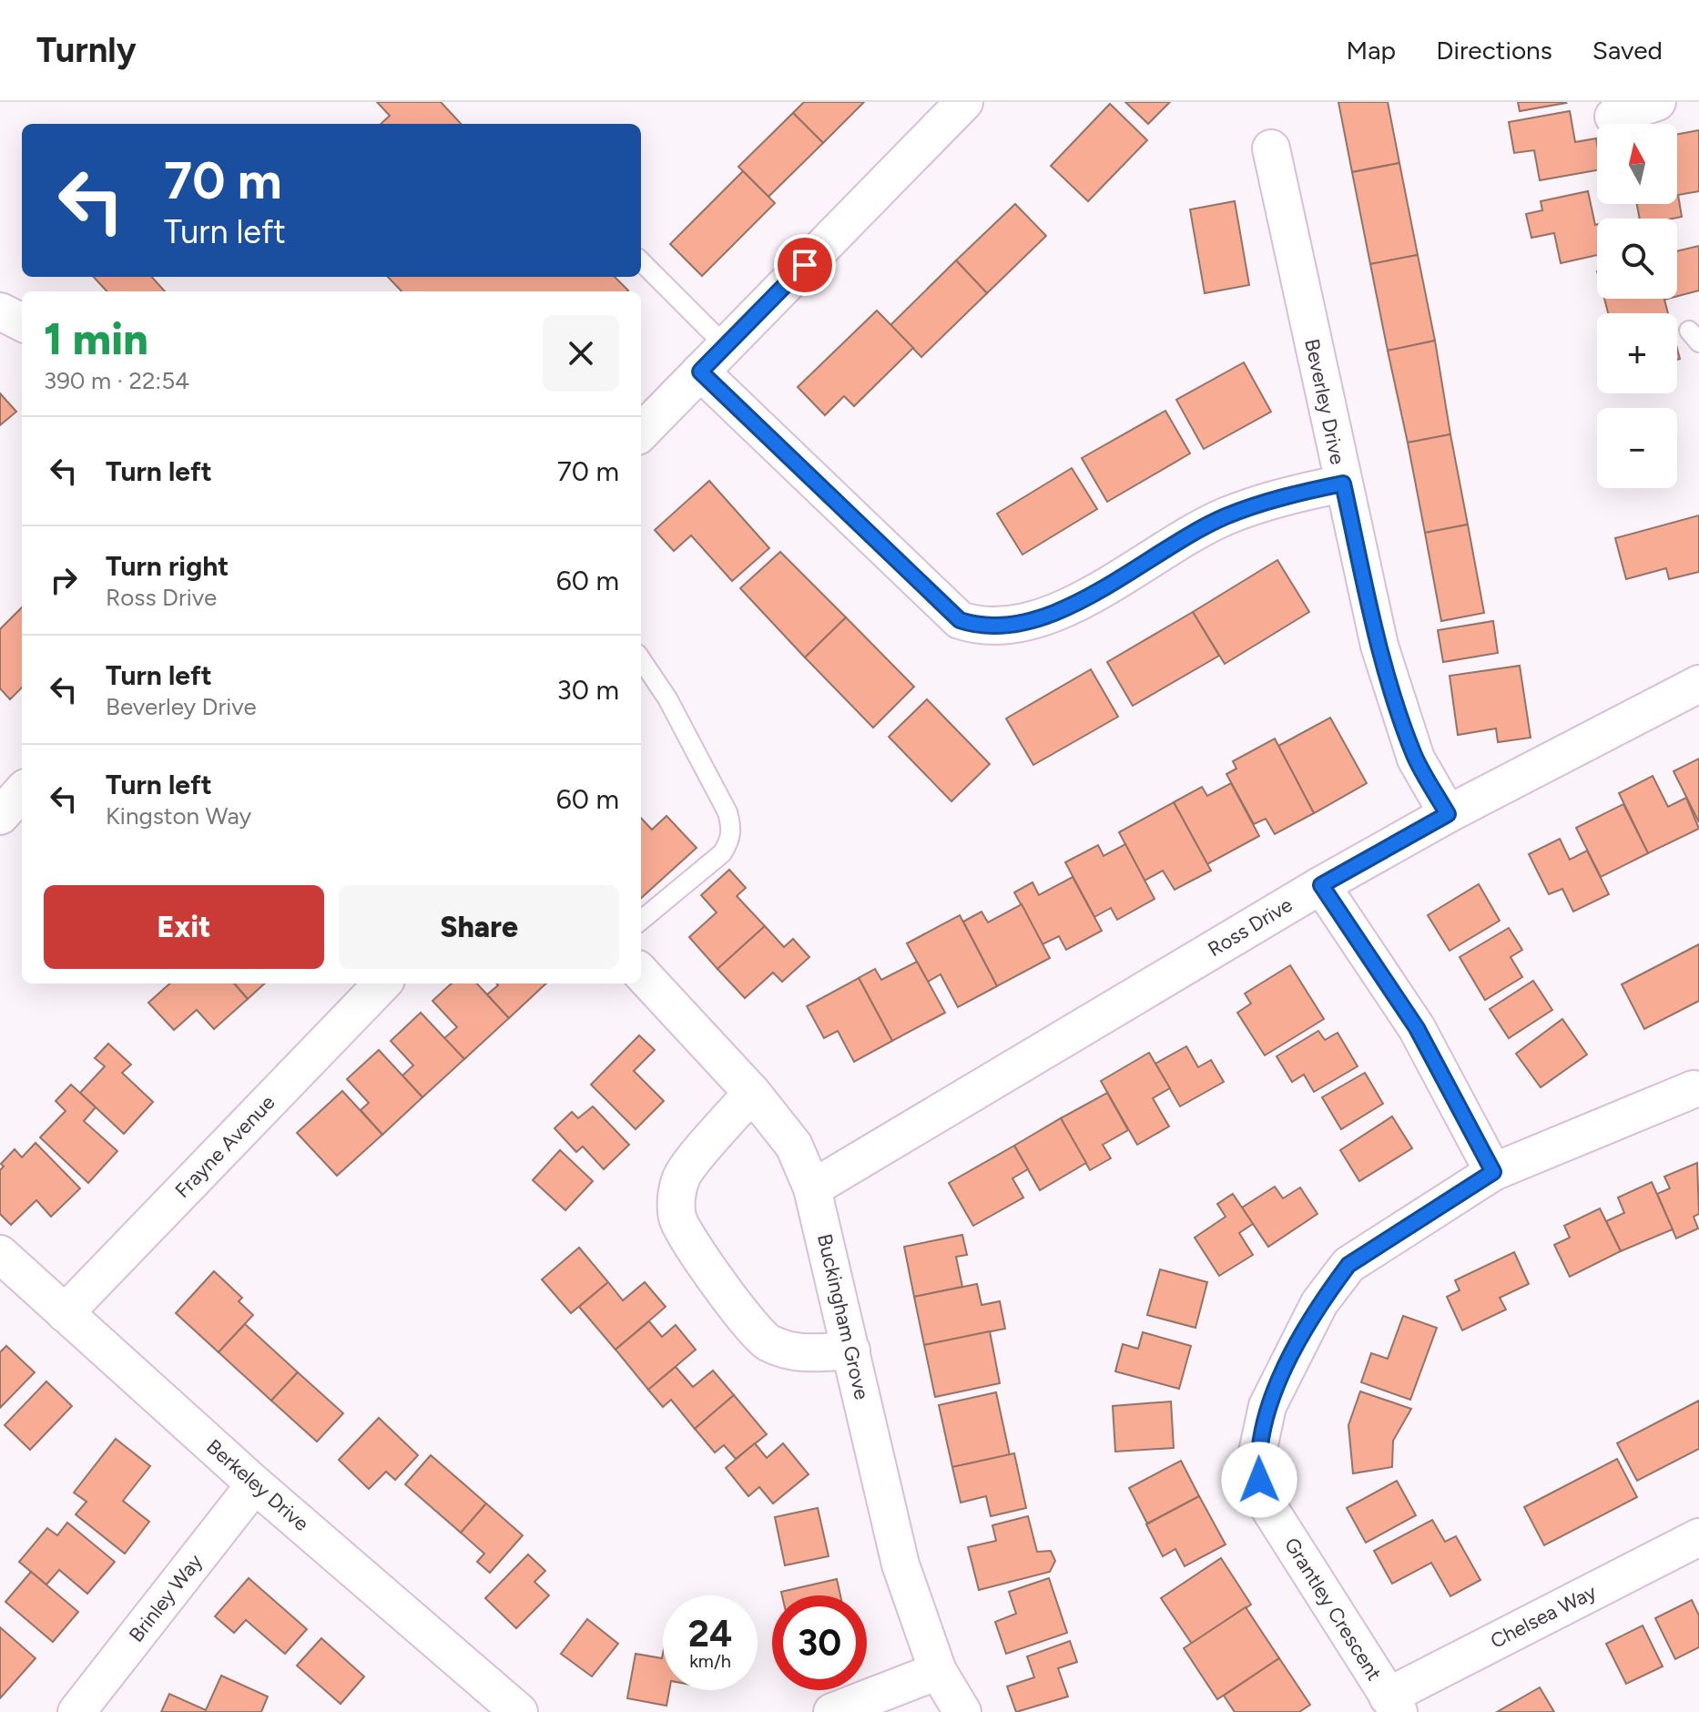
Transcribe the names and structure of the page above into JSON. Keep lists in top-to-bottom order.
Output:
{
  "streets": {
    "street": [
      "Beverley Drive",
      "Ross Drive",
      "Frayne Avenue",
      "Buckingham Grove",
      "Berkeley Drive",
      "Brinley Way",
      "Grantley Crescent",
      "Chelsea Way"
    ]
  },
  "crossings": [
    ["Beverley Drive", "Ross Drive"],
    ["Ross Drive", "Buckingham Grove"],
    ["Frayne Avenue", "Berkeley Drive"],
    ["Berkeley Drive", "Brinley Way"],
    ["Grantley Crescent", "Chelsea Way"]
  ],
  "north": "top",
  "page": {
    "header": "Turnly",
    "nav": ["Map", "Directions", "Saved"],
    "map_buttons": ["+", "−"],
    "turn": ["70 m", "Turn left"],
    "heading": ["1 min", "390 m · 22:54"],
    "list": [
      {
        "name": "Turn left",
        "value": "70 m"
      },
      {
        "name": "Turn right",
        "note": "Ross Drive",
        "value": "60 m"
      },
      {
        "name": "Turn left",
        "note": "Beverley Drive",
        "value": "30 m"
      },
      {
        "name": "Turn left",
        "note": "Kingston Way",
        "value": "60 m"
      }
    ],
    "buttons": ["Exit", "Share"],
    "speed": "24 km/h",
    "limit": "30"
  }
}
